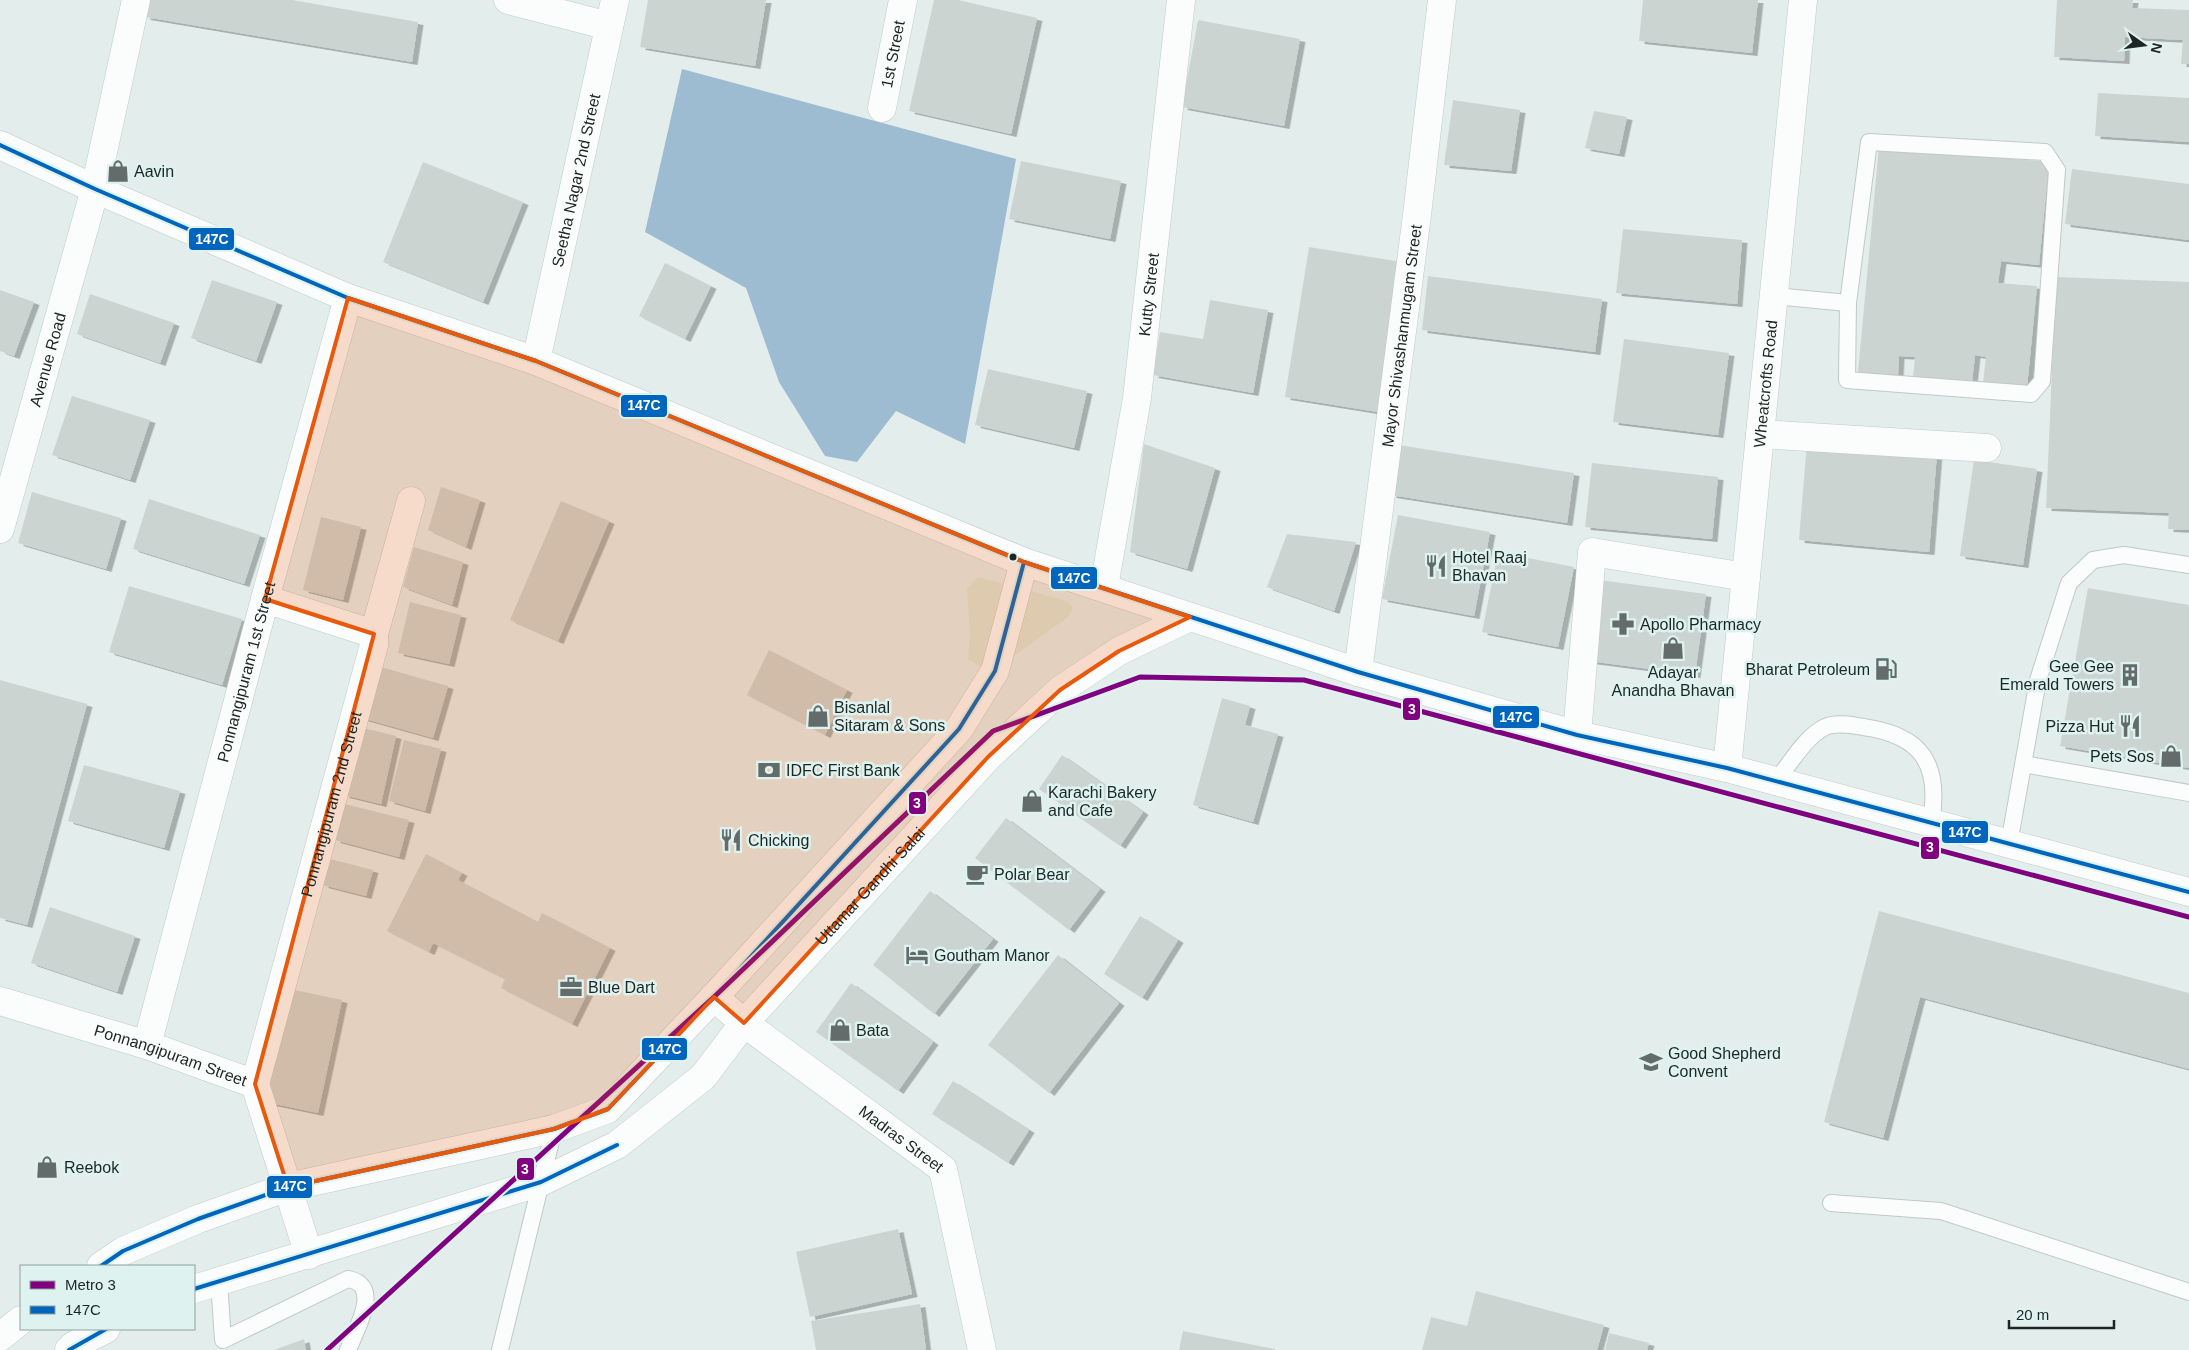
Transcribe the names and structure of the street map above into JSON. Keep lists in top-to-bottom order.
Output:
{
  "streets": {
    "street": [
      "1st Street",
      "Seetha Nagar 2nd Street",
      "Kutty Street",
      "Mayor Shivashanmugam Street",
      "Avenue Road",
      "Wheatcrofts Road",
      "Ponnangipuram 1st Street",
      "Ponnangipuram 2nd Street",
      "Uttamar Gandhi Salai",
      "Ponnangipuram Street",
      "Madras Street"
    ]
  },
  "crossings": [
    ["Ponnangipuram 1st Street", "Ponnangipuram Street"],
    ["Ponnangipuram 2nd Street", "Ponnangipuram Street"],
    ["Uttamar Gandhi Salai", "Ponnangipuram Street"],
    ["Uttamar Gandhi Salai", "Madras Street"]
  ],
  "places": {
    "shop": [
      "Aavin",
      "Adayar Anandha Bhavan",
      "Bisanlal Sitaram & Sons",
      "Pets Sos",
      "Karachi Bakery and Cafe",
      "Bata",
      "Reebok"
    ],
    "restaurant": ["Hotel Raaj Bhavan", "Pizza Hut", "Chicking"],
    "pharmacy": ["Apollo Pharmacy"],
    "fuel station": ["Bharat Petroleum"],
    "building": ["Gee Gee Emerald Towers"],
    "bank": ["IDFC First Bank"],
    "cafe": ["Polar Bear"],
    "hotel": ["Goutham Manor"],
    "office": ["Blue Dart"],
    "school or university": ["Good Shepherd Convent"]
  },
  "lines": ["transit line 147C", "metro line 3"],
  "legend": ["Metro 3", "147C"],
  "scale_bar": "20 m",
  "north": "right"
}
